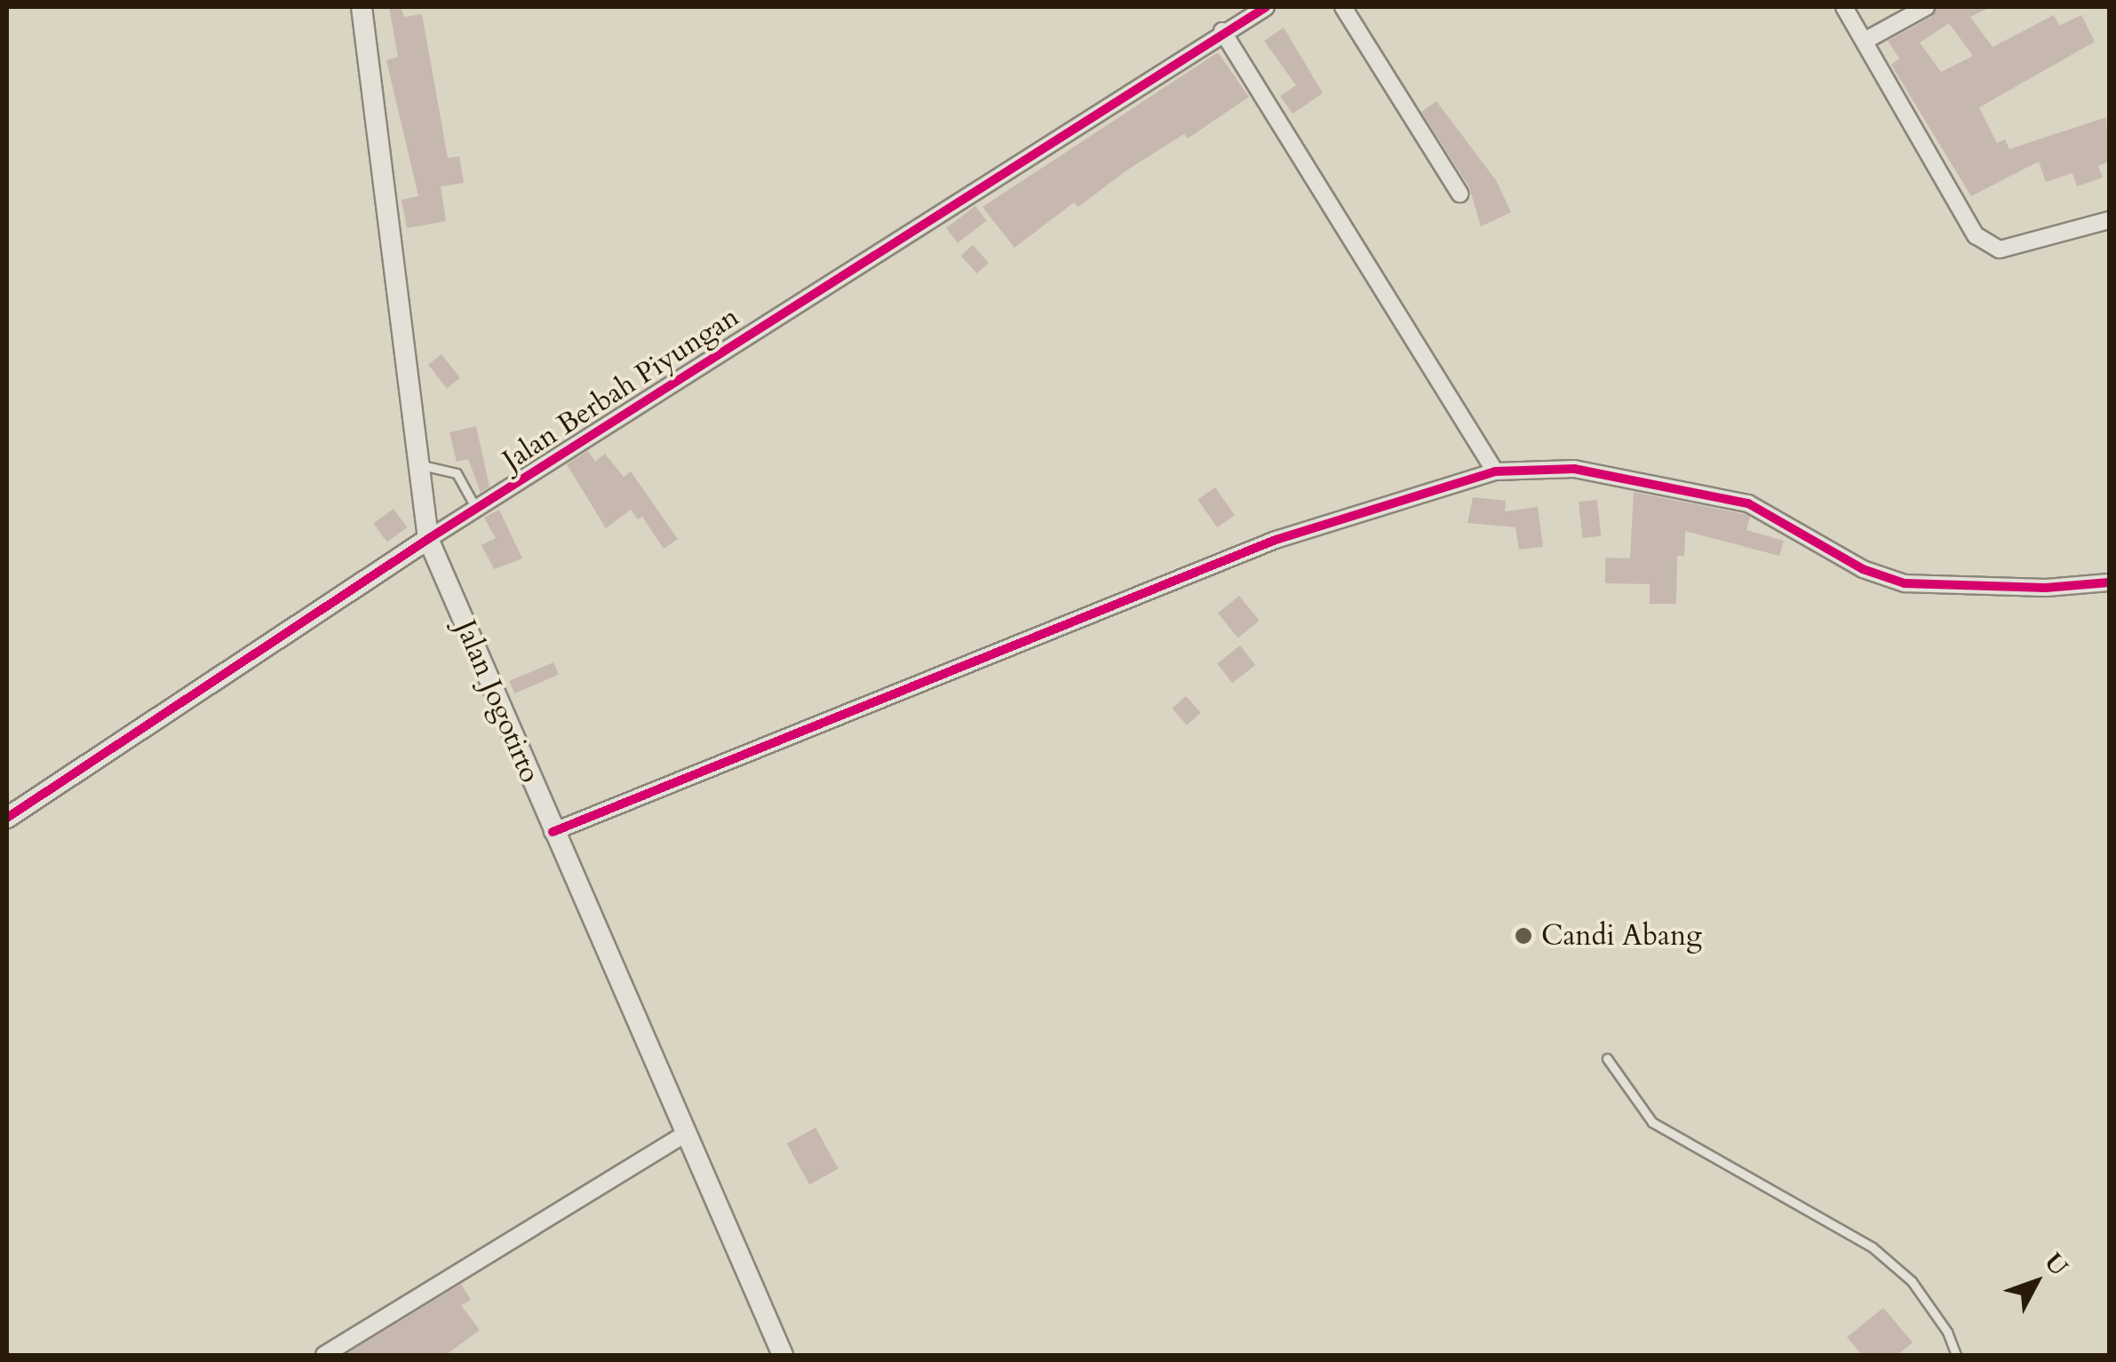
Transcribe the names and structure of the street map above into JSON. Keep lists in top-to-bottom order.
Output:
{
  "streets": {
    "street": ["Jalan Berbah Piyungan", "Jalan Jogotirto"]
  },
  "crossings": [
    ["Jalan Berbah Piyungan", "Jalan Jogotirto"]
  ],
  "places": ["Candi Abang"],
  "north": "top right"
}
